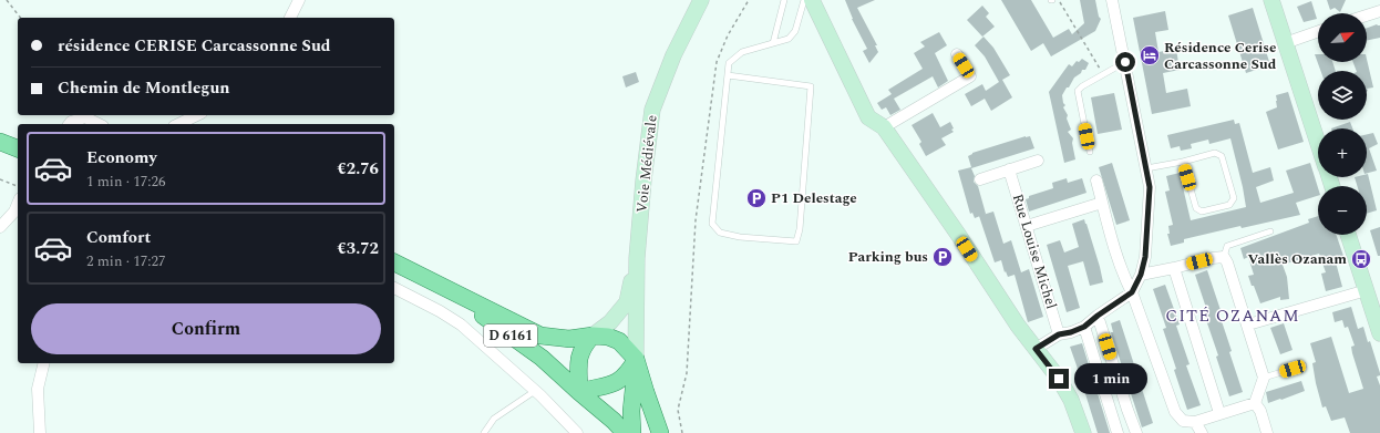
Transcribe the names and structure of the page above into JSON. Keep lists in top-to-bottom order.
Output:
{
  "streets": {
    "main road": ["D 6161"],
    "street": ["Voie Médiévale", "Rue Louise Michel"]
  },
  "districts": ["CITÉ OZANAM"],
  "places": {
    "hotel": ["Résidence Cerise Carcassonne Sud"],
    "parking": ["P1 Delestage", "Parking bus"],
    "bus stop": ["Vallès Ozanam"]
  },
  "north": "top right",
  "page": {
    "map_buttons": ["+", "−"],
    "banner": ["résidence CERISE Carcassonne Sud", "Chemin de Montlegun"],
    "list": [
      {
        "name": "Economy",
        "note": "1 min · 17:26",
        "value": "€2.76"
      },
      {
        "name": "Comfort",
        "note": "2 min · 17:27",
        "value": "€3.72"
      }
    ],
    "buttons": "Confirm",
    "bubble": "1 min"
  }
}
